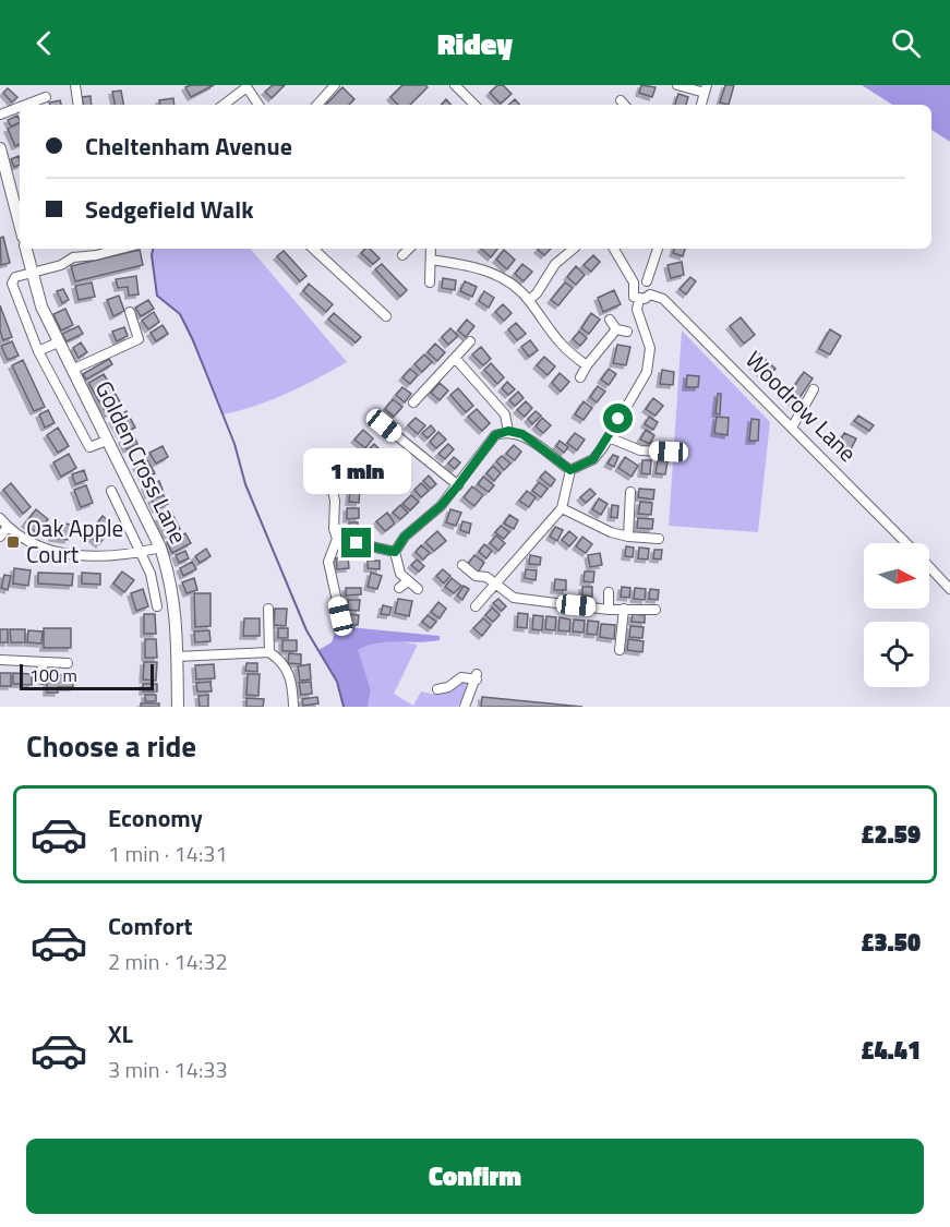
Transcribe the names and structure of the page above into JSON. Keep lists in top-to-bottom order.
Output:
{
  "streets": {
    "main road": ["Golden Cross Lane"],
    "street": ["Woodrow Lane"]
  },
  "places": {
    "transit": ["Oak Apple Court"]
  },
  "scale_bar": "100 m",
  "north": "right",
  "page": {
    "header": "Ridey",
    "banner": ["Cheltenham Avenue", "Sedgefield Walk"],
    "bubble": "1 min",
    "scale": "100 m",
    "heading": "Choose a ride",
    "list": [
      {
        "name": "Economy",
        "note": "1 min · 14:31",
        "value": "£2.59"
      },
      {
        "name": "Comfort",
        "note": "2 min · 14:32",
        "value": "£3.50"
      },
      {
        "name": "XL",
        "note": "3 min · 14:33",
        "value": "£4.41"
      }
    ],
    "buttons": "Confirm"
  }
}
